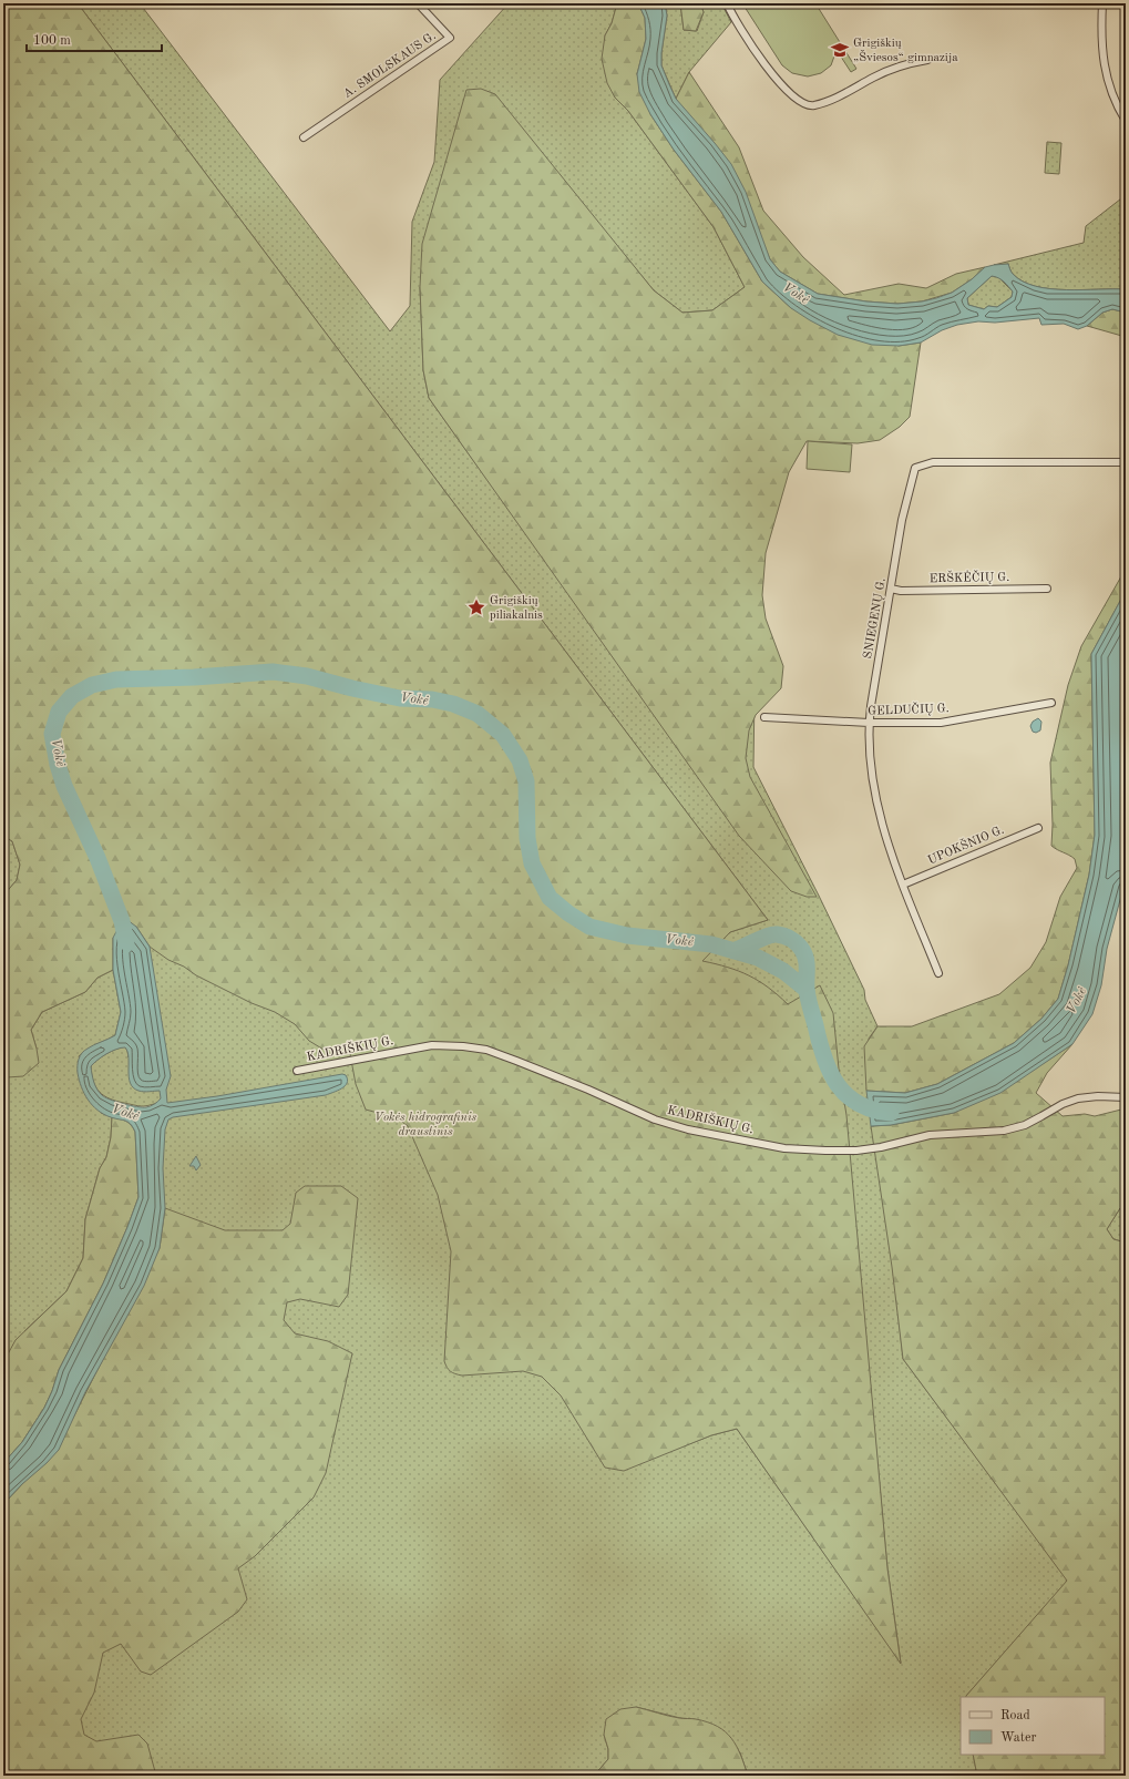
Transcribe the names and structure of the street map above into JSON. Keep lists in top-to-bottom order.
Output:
{
  "streets": {
    "street": [
      "A. SMOLSKAUS G.",
      "ERŠKĖČIŲ G.",
      "SNIEGENŲ G.",
      "GELDUČIŲ G.",
      "UPOKŠNIO G.",
      "KADRIŠKIŲ G."
    ]
  },
  "crossings": [
    ["ERŠKĖČIŲ G.", "SNIEGENŲ G."],
    ["SNIEGENŲ G.", "GELDUČIŲ G."],
    ["SNIEGENŲ G.", "UPOKŠNIO G."]
  ],
  "water": ["Vokė"],
  "parks": ["Vokės hidrografinis draustinis"],
  "places": {
    "school or university": ["Grigiškių „Šviesos“ gimnazija"],
    "place": ["Grigiškių piliakalnis"]
  },
  "legend": ["Road", "Water"],
  "scale_bar": "100 m"
}
